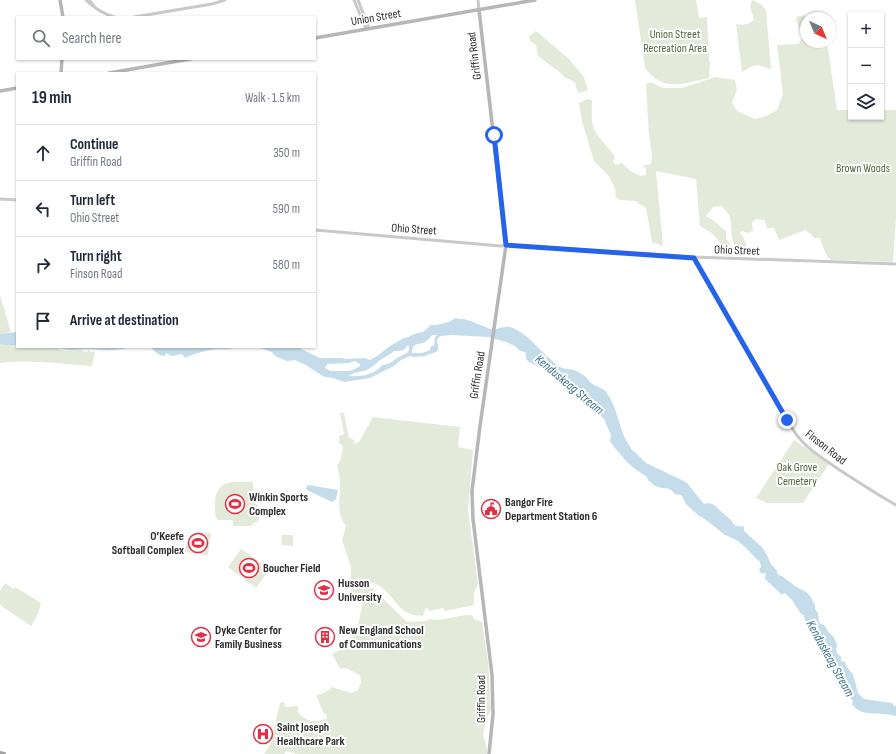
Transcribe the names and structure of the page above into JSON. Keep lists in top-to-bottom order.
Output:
{
  "streets": {
    "main road": ["Union Street", "Griffin Road"],
    "street": ["Ohio Street", "Finson Road"]
  },
  "crossings": [
    ["Union Street", "Griffin Road"],
    ["Griffin Road", "Ohio Street"],
    ["Ohio Street", "Finson Road"]
  ],
  "water": ["Kenduskeag Stream"],
  "parks": ["Union Street Recreation Area", "Brown Woods", "Oak Grove Cemetery"],
  "places": {
    "sports": ["Winkin Sports Complex", "O’Keefe Softball Complex", "Boucher Field"],
    "public building": ["Bangor Fire Department Station 6"],
    "school or university": ["Husson University", "Dyke Center for Family Business"],
    "building": ["New England School of Communications"],
    "hospital": ["Saint Joseph Healthcare Park"]
  },
  "north": "bottom right",
  "page": {
    "map_buttons": ["+", "−"],
    "search": "Search here",
    "heading": ["19 min", "Walk · 1.5 km"],
    "list": [
      ["Continue", "Griffin Road", "350 m"],
      ["Turn left", "Ohio Street", "590 m"],
      ["Turn right", "Finson Road", "580 m"],
      "Arrive at destination"
    ]
  }
}
